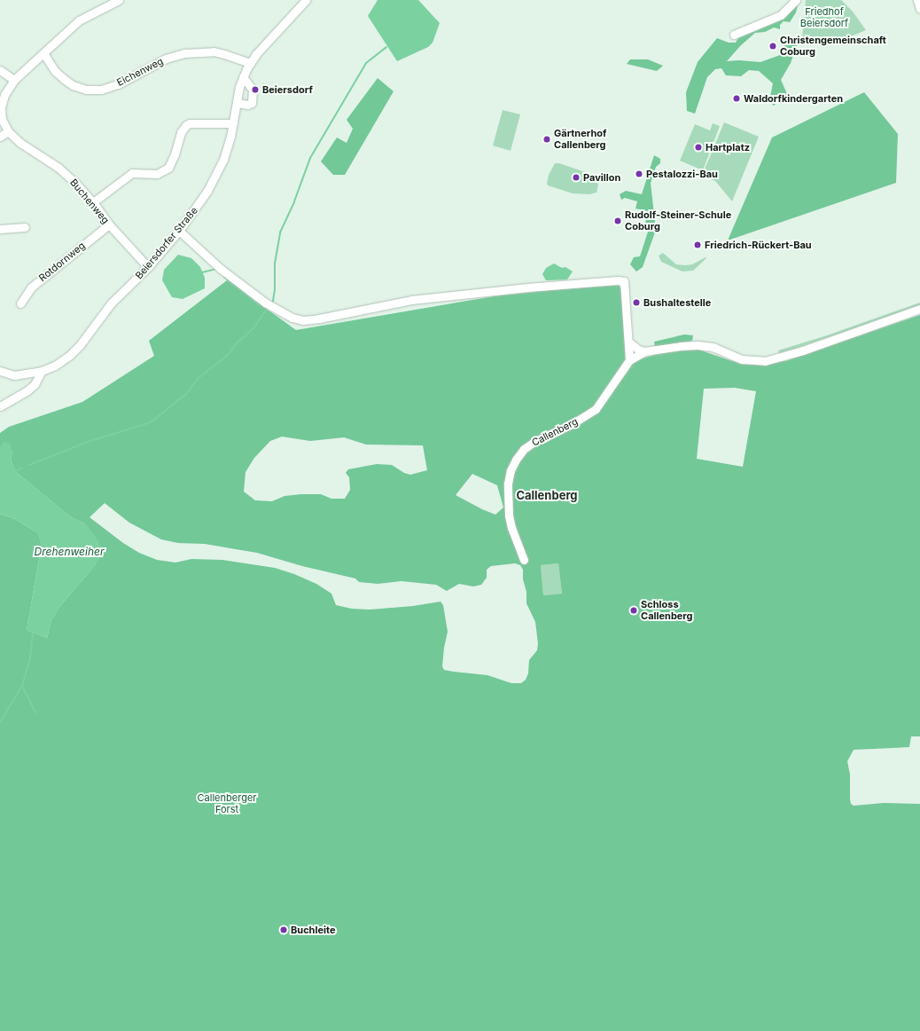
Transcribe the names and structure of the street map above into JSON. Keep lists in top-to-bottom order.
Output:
{
  "streets": {
    "street": [
      "Eichenweg",
      "Buchenweg",
      "Beiersdorfer Straße",
      "Rotdornweg",
      "Callenberg"
    ]
  },
  "crossings": [
    ["Eichenweg", "Buchenweg"],
    ["Eichenweg", "Beiersdorfer Straße"],
    ["Buchenweg", "Beiersdorfer Straße"],
    ["Buchenweg", "Rotdornweg"]
  ],
  "districts": ["Callenberg"],
  "water": ["Drehenweiher"],
  "parks": ["Friedhof Beiersdorf", "Callenberger Forst"],
  "places": [
    "Christengemeinschaft Coburg",
    "Beiersdorf",
    "Waldorfkindergarten",
    "Gärtnerhof Callenberg",
    "Hartplatz",
    "Pestalozzi-Bau",
    "Pavillon",
    "Rudolf-Steiner-Schule Coburg",
    "Friedrich-Rückert-Bau",
    "Bushaltestelle",
    "Schloss Callenberg",
    "Buchleite"
  ]
}
